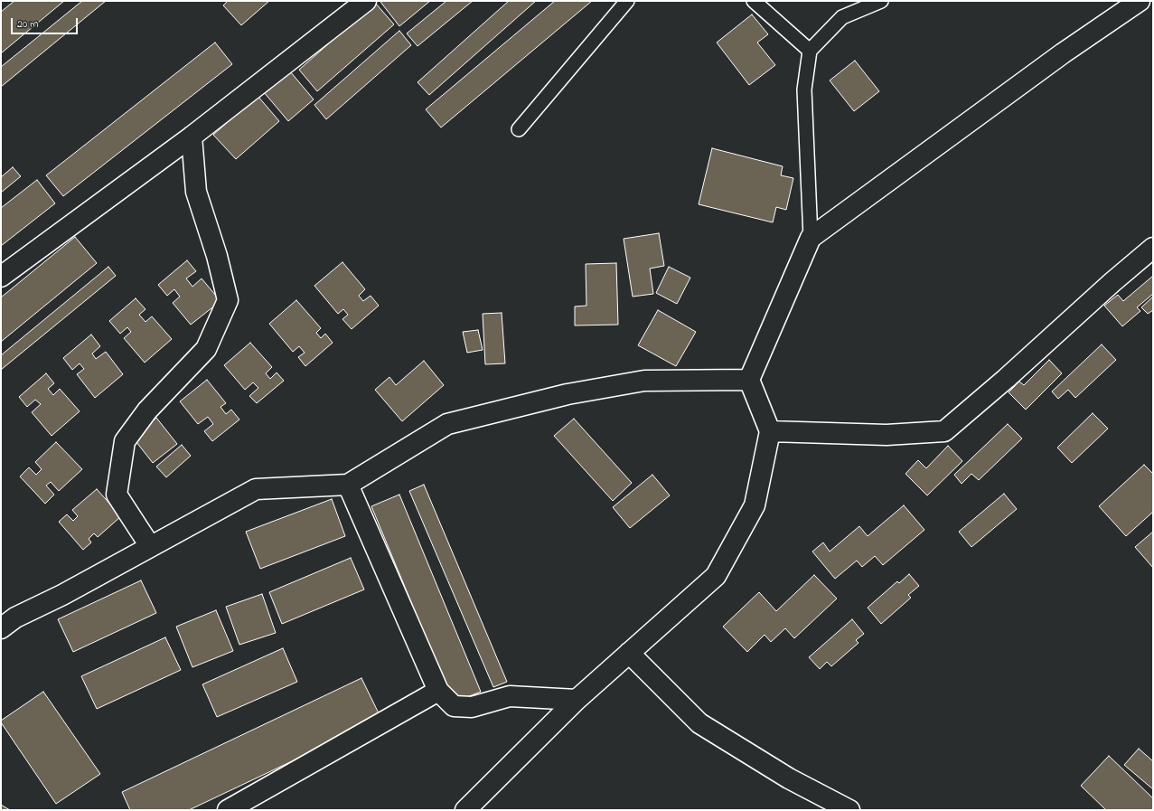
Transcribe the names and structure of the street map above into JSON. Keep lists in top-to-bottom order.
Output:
{
  "scale_bar": "20 m"
}
